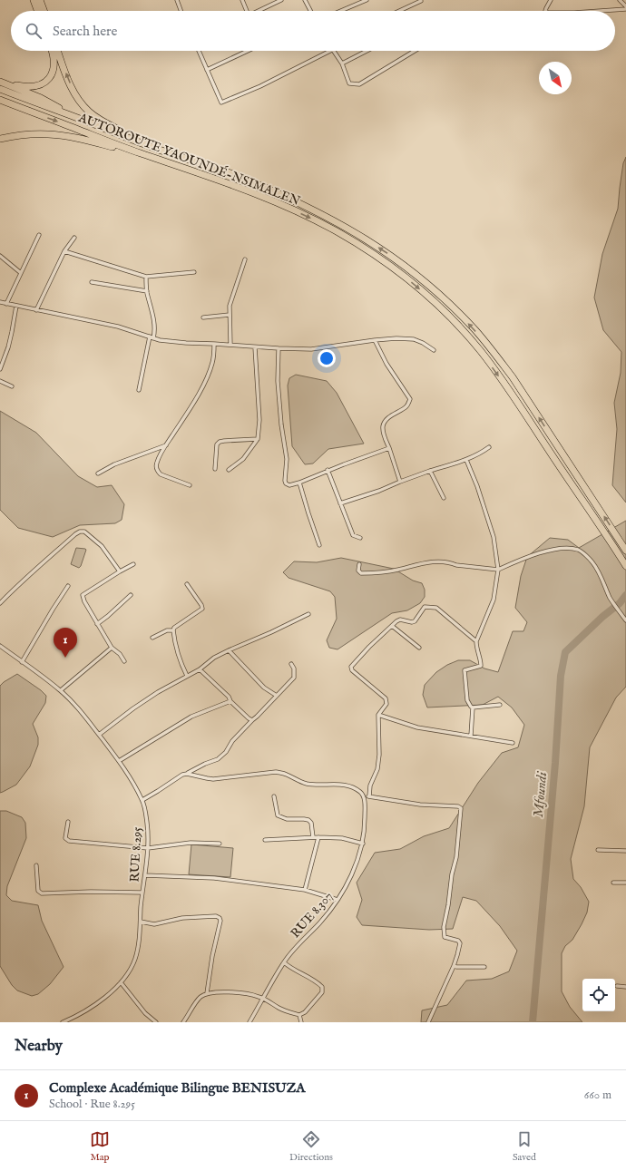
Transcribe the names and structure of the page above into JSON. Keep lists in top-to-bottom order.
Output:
{
  "streets": {
    "highway": ["AUTOROUTE YAOUNDÉ-NSIMALEN"],
    "street": ["RUE 8.295", "RUE 8.307"]
  },
  "water": ["Mfoundi"],
  "north": "bottom right",
  "page": {
    "search": "Search here",
    "pins": "1",
    "heading": "Nearby",
    "list": [
      {
        "mark": "1",
        "name": "Complexe Académique Bilingue BENISUZA",
        "note": "School · Rue 8.295",
        "value": "660 m"
      }
    ],
    "nav": ["Map", "Directions", "Saved"]
  }
}
